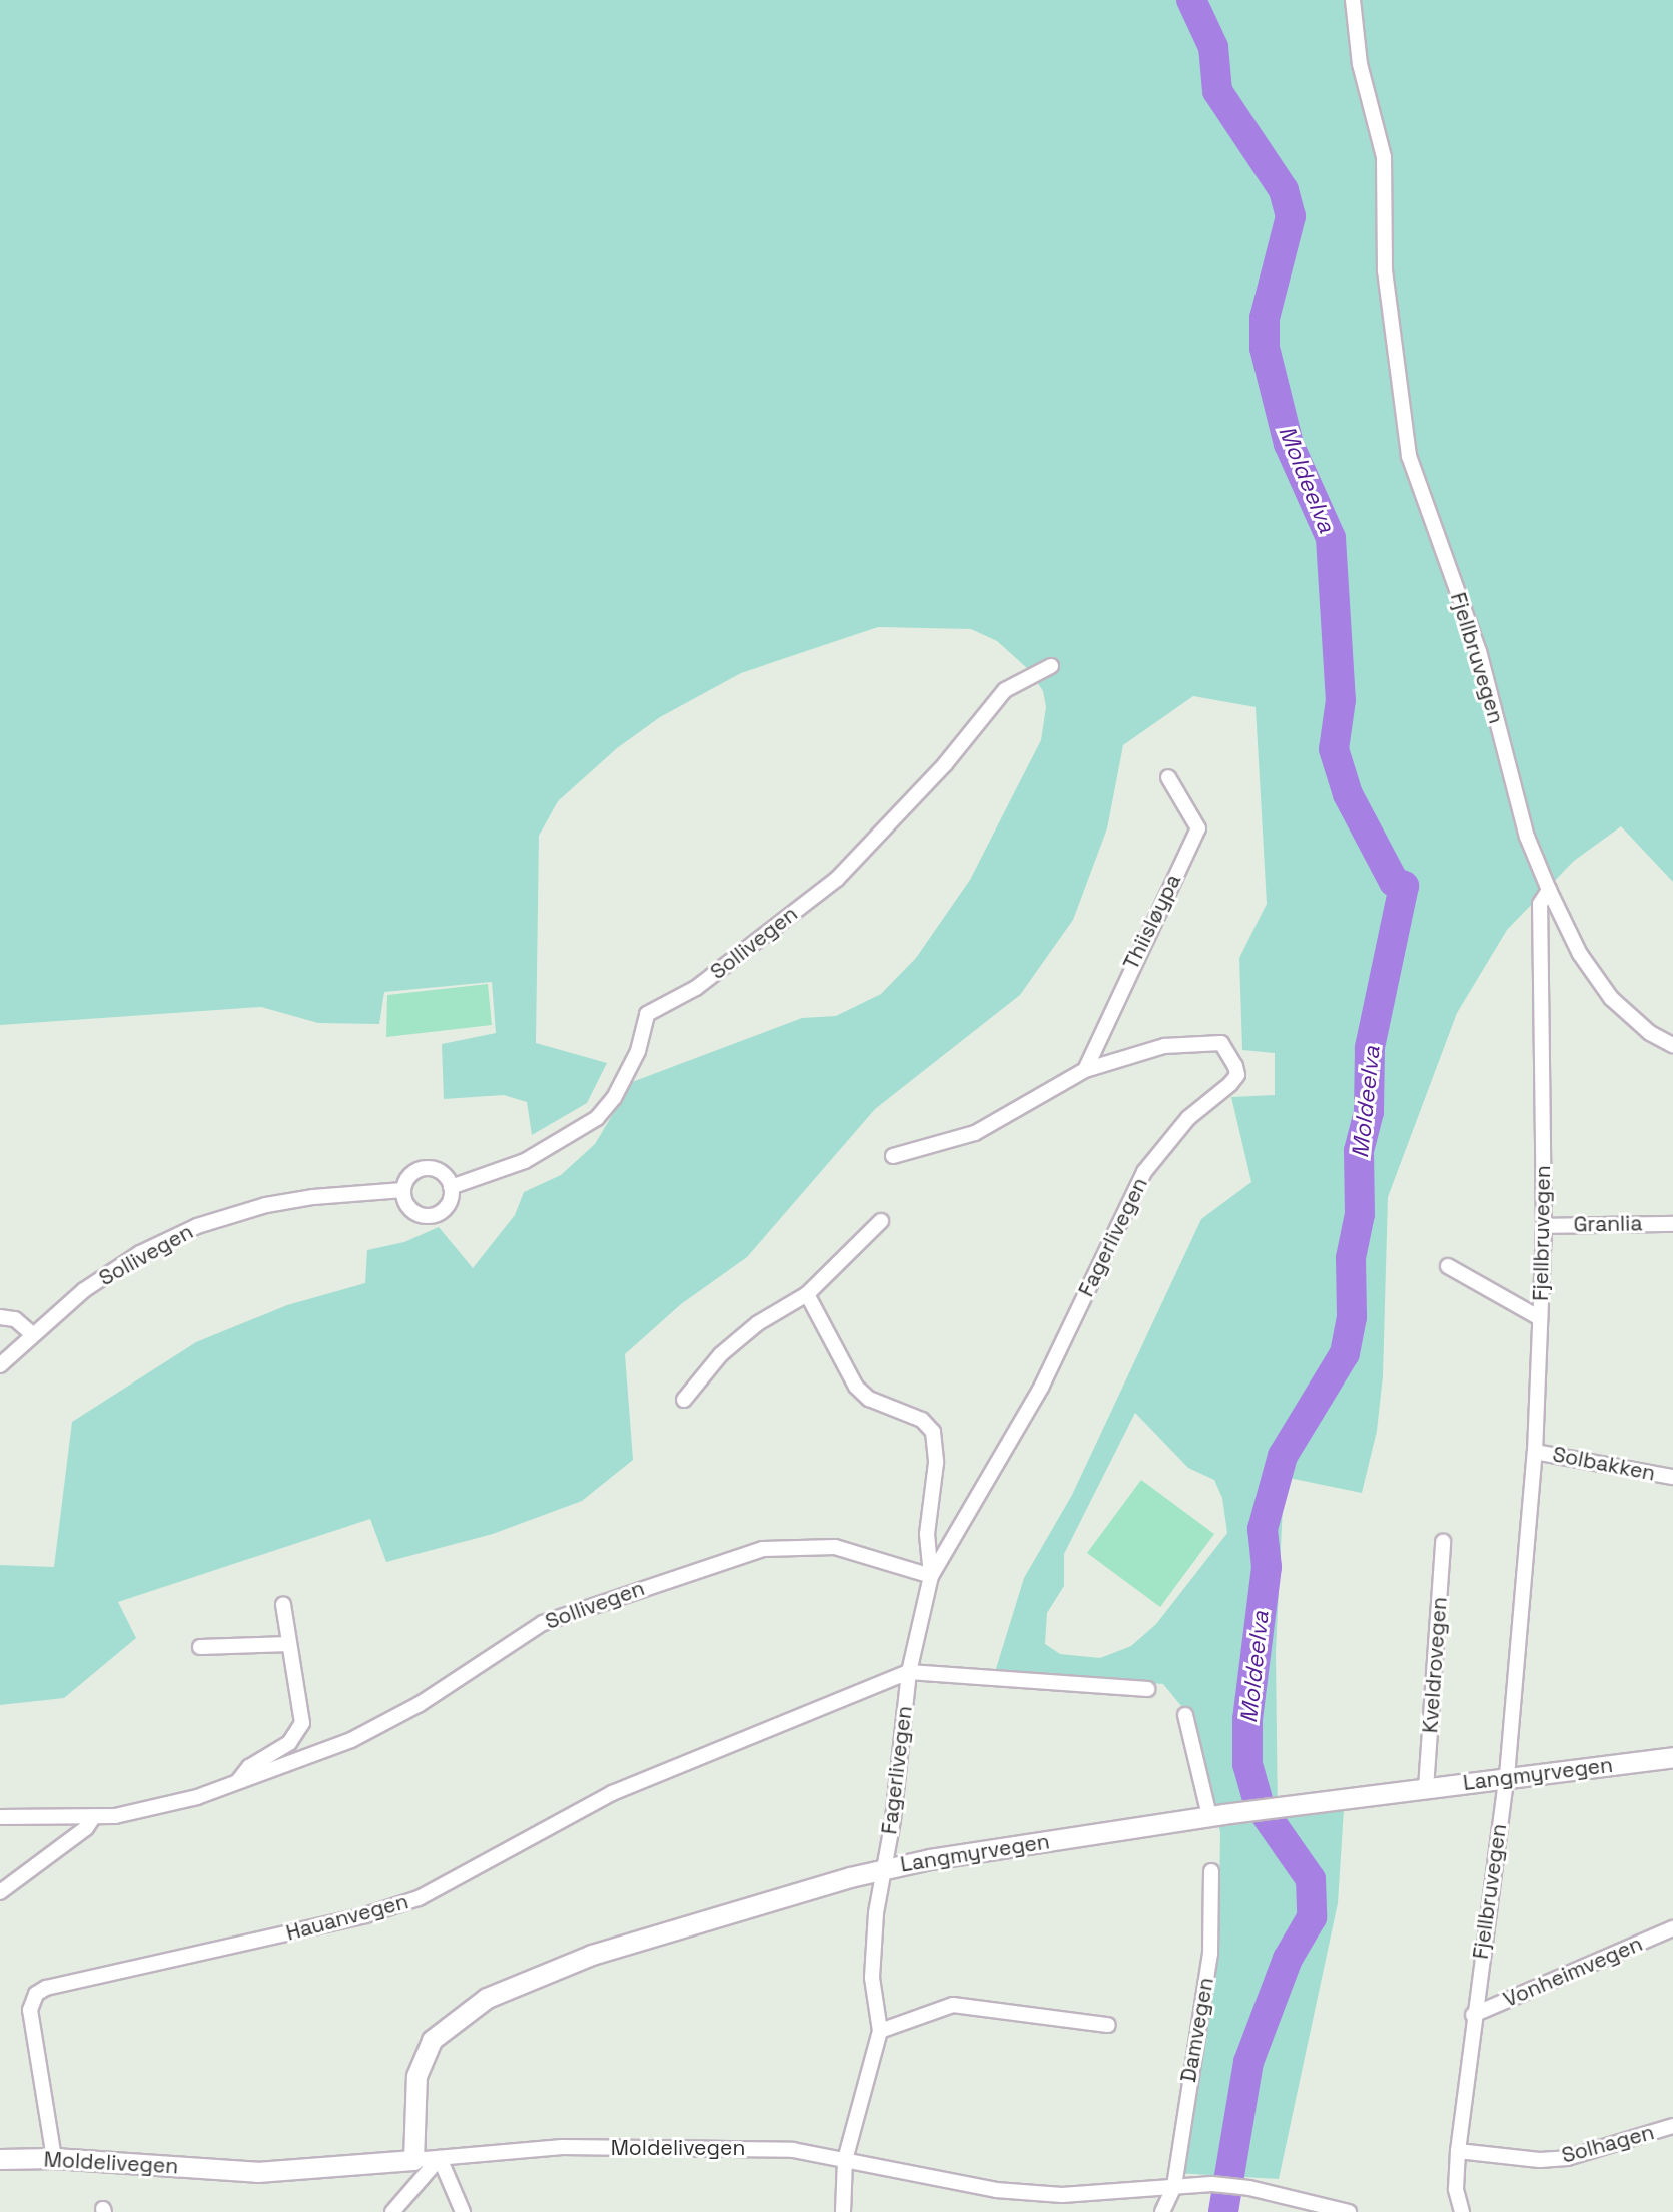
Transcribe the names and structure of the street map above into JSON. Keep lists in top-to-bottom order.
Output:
{
  "streets": {
    "main road": ["Langmyrvegen", "Moldelivegen"],
    "street": [
      "Fjellbruvegen",
      "Thiisløypa",
      "Sollivegen",
      "Granlia",
      "Fagerlivegen",
      "Solbakken",
      "Kveldrovegen",
      "Hauanvegen",
      "Vonheimvegen",
      "Damvegen",
      "Solhagen"
    ]
  },
  "crossings": [
    ["Fjellbruvegen", "Granlia"],
    ["Fjellbruvegen", "Solbakken"],
    ["Fjellbruvegen", "Langmyrvegen"],
    ["Fjellbruvegen", "Vonheimvegen"],
    ["Fjellbruvegen", "Solhagen"],
    ["Thiisløypa", "Fagerlivegen"],
    ["Sollivegen", "Fagerlivegen"],
    ["Fagerlivegen", "Langmyrvegen"],
    ["Fagerlivegen", "Hauanvegen"],
    ["Fagerlivegen", "Moldelivegen"],
    ["Kveldrovegen", "Langmyrvegen"],
    ["Langmyrvegen", "Moldelivegen"],
    ["Hauanvegen", "Moldelivegen"],
    ["Damvegen", "Moldelivegen"]
  ],
  "water": ["Moldeelva"]
}
